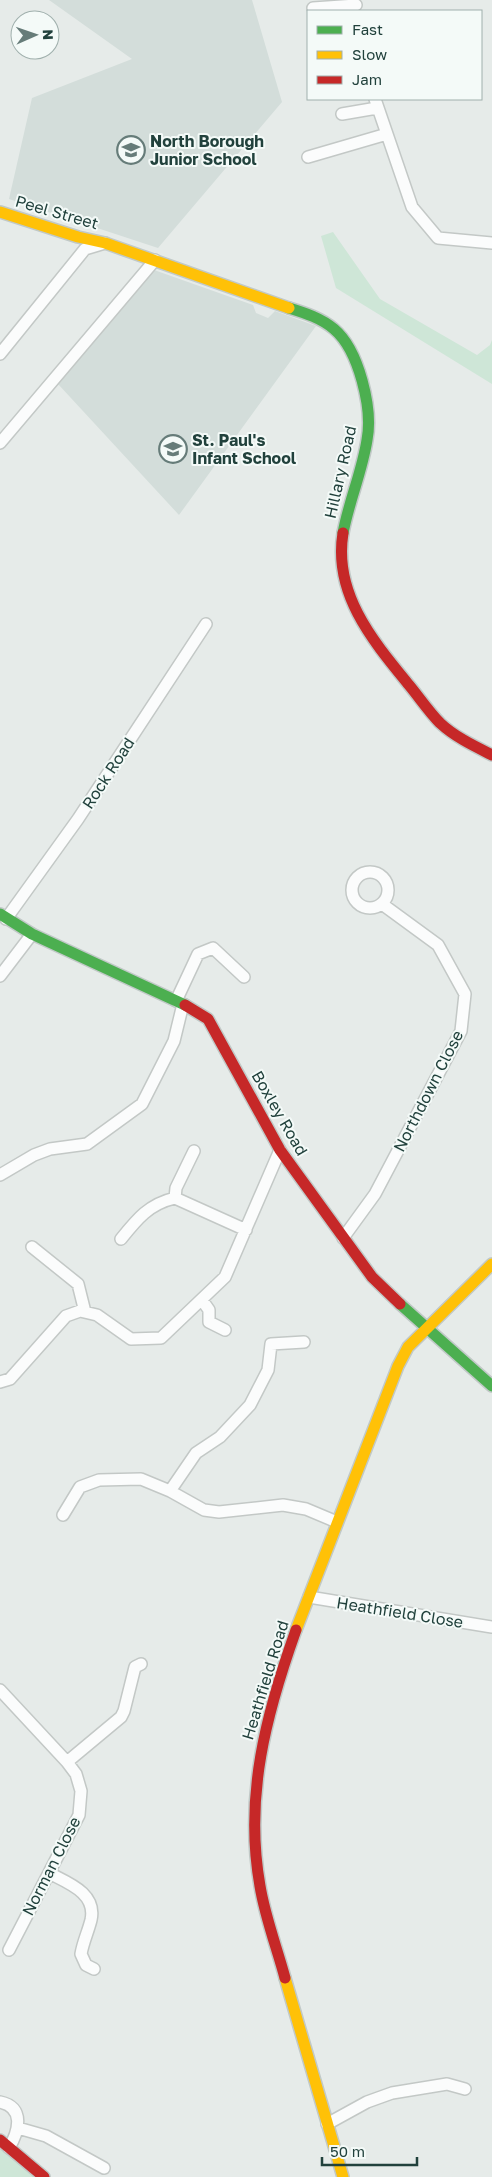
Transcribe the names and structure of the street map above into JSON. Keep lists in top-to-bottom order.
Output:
{
  "streets": {
    "main road": [
      "Peel Street",
      "Hillary Road",
      "Boxley Road",
      "Heathfield Road"
    ],
    "street": [
      "Rock Road",
      "Northdown Close",
      "Heathfield Close",
      "Norman Close"
    ]
  },
  "crossings": [
    ["Peel Street", "Hillary Road"],
    ["Rock Road", "Boxley Road"],
    ["Northdown Close", "Boxley Road"],
    ["Boxley Road", "Heathfield Road"],
    ["Heathfield Close", "Heathfield Road"]
  ],
  "places": {
    "school or university": ["North Borough Junior School", "St. Paul's Infant School"]
  },
  "legend": ["Fast", "Slow", "Jam"],
  "scale_bar": "50 m",
  "north": "right"
}
